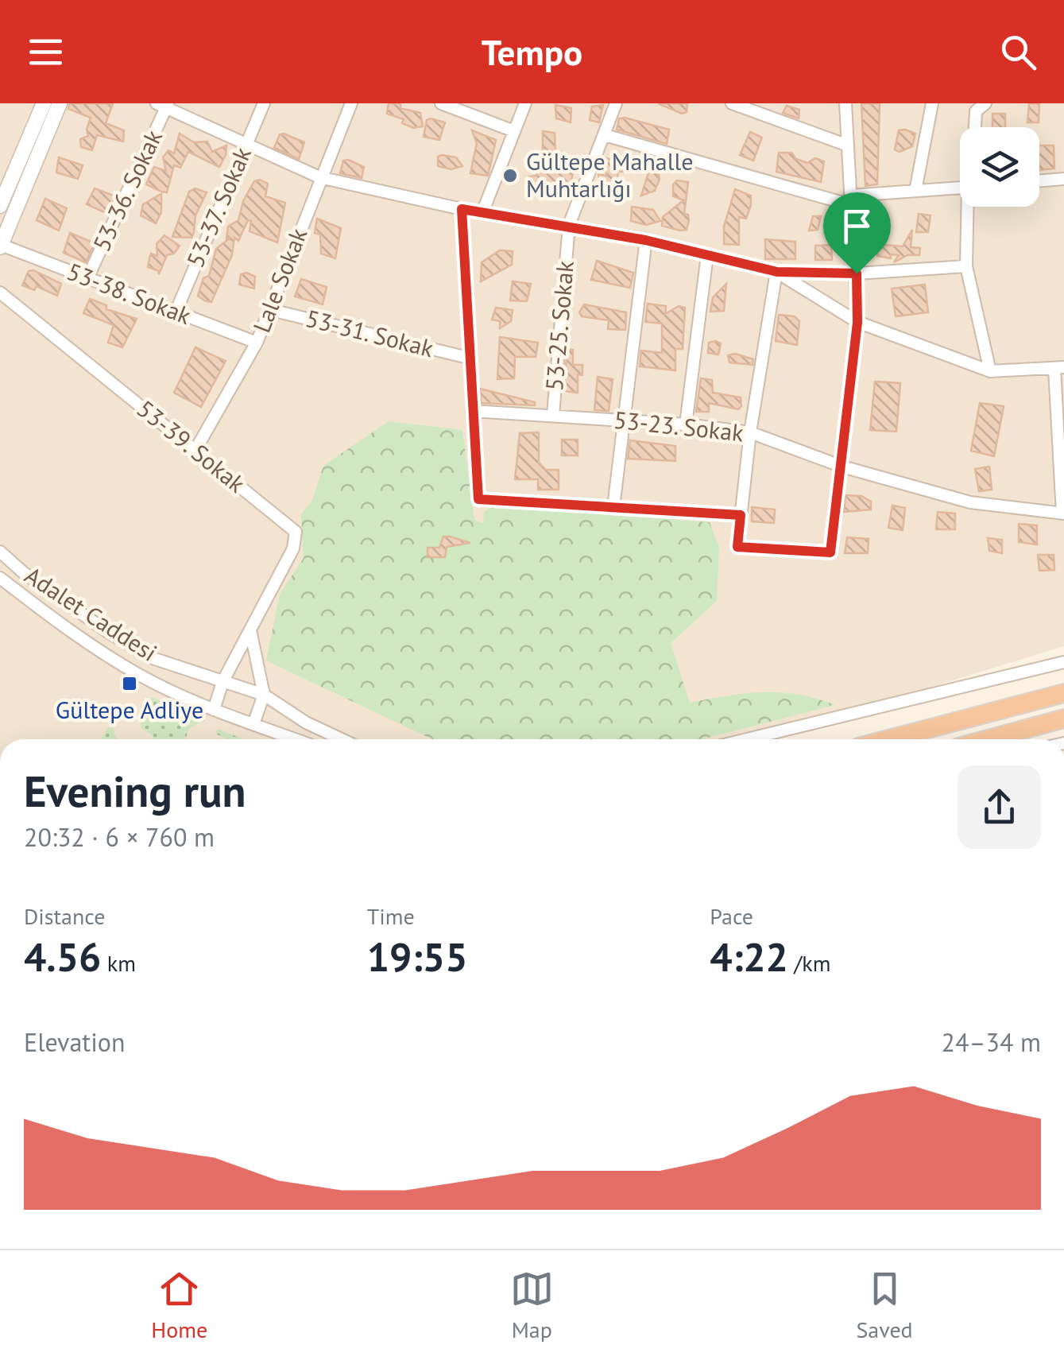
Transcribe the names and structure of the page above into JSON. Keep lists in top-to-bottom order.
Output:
{
  "streets": {
    "street": [
      "53-36. Sokak",
      "53-37. Sokak",
      "Lale Sokak",
      "53-38. Sokak",
      "53-25. Sokak",
      "53-31. Sokak",
      "53-23. Sokak",
      "53-39. Sokak",
      "Adalet Caddesi"
    ]
  },
  "crossings": [
    ["53-36. Sokak", "53-38. Sokak"],
    ["53-37. Sokak", "53-38. Sokak"],
    ["Lale Sokak", "53-38. Sokak"],
    ["Lale Sokak", "53-31. Sokak"],
    ["Lale Sokak", "53-39. Sokak"],
    ["53-25. Sokak", "53-23. Sokak"],
    ["53-39. Sokak", "Adalet Caddesi"]
  ],
  "places": {
    "other": ["Gültepe Mahalle Muhtarlığı"],
    "transit": ["Gültepe Adliye"]
  },
  "page": {
    "header": "Tempo",
    "heading": ["Evening run", "20:32 · 6 × 760 m"],
    "stats": [
      ["Distance", "4.56 km"],
      ["Time", "19:55"],
      ["Pace", "4:22 /km"]
    ],
    "chart": ["Elevation", "24–34 m"],
    "tabs": ["Home", "Map", "Saved"]
  }
}
